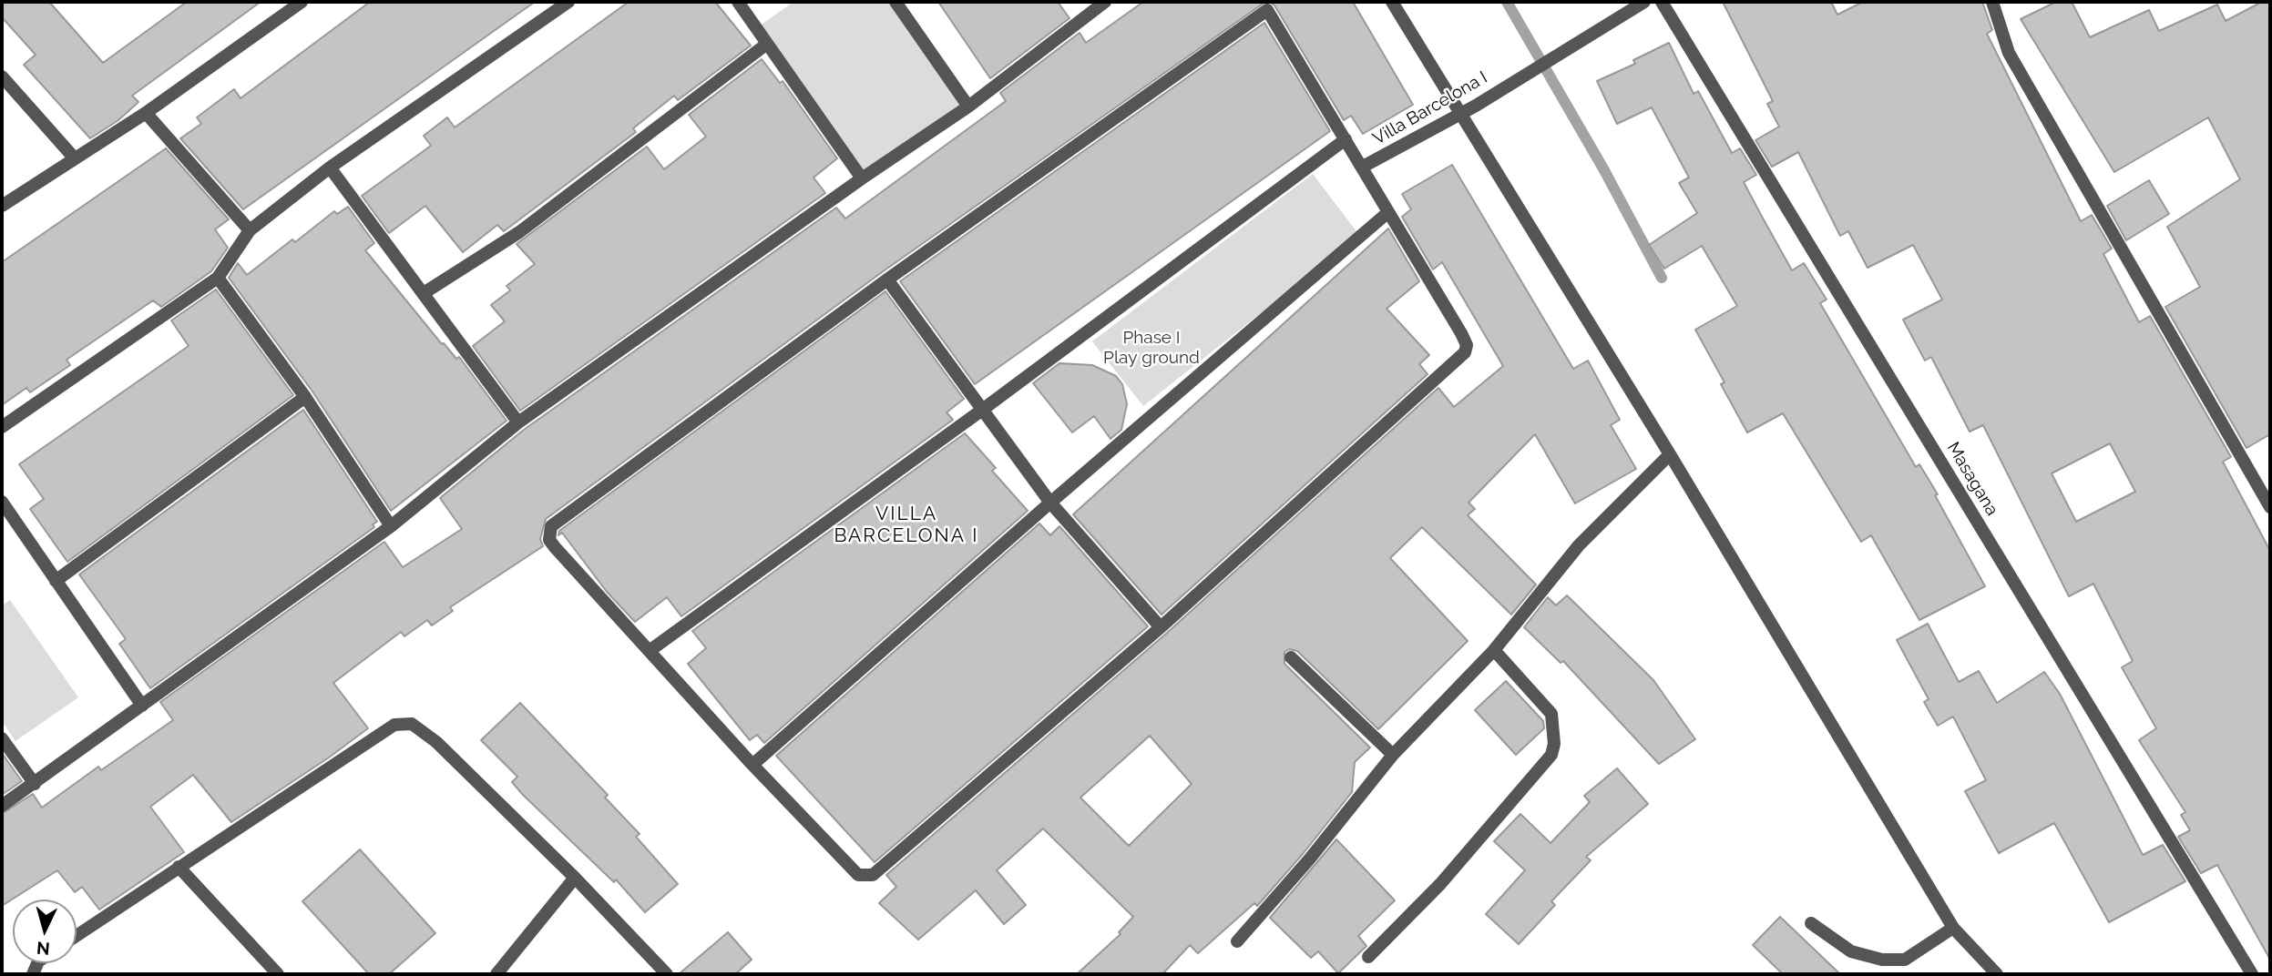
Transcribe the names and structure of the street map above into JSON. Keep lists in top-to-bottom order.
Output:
{
  "streets": {
    "street": ["Villa Barcelona I", "Masagana"]
  },
  "districts": ["VILLA BARCELONA I"],
  "parks": ["Phase I Play ground"],
  "north": "bottom"
}
